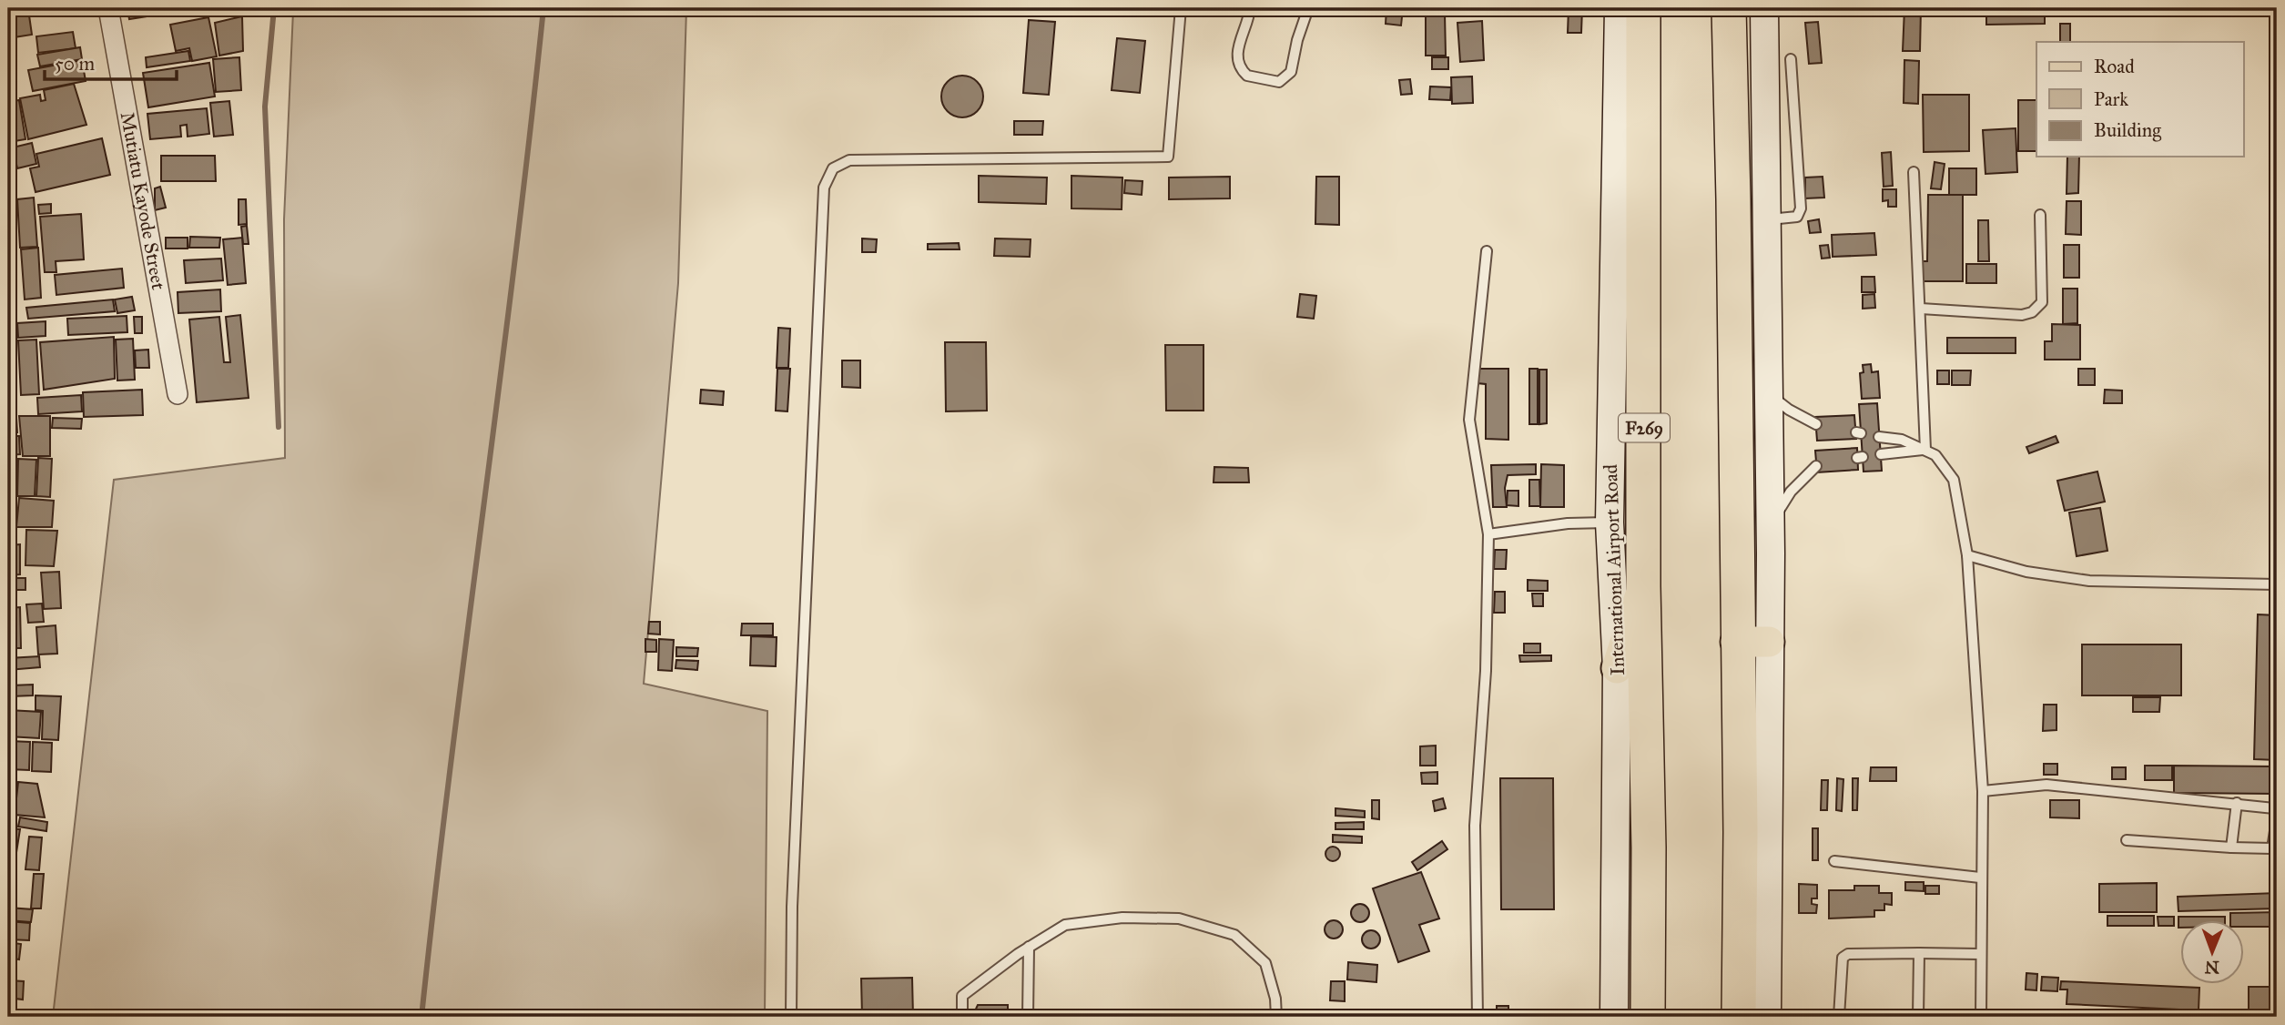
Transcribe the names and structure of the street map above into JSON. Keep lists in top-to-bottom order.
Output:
{
  "streets": {
    "highway": ["F269", "International Airport Road"],
    "street": ["Mutiatu Kayode Street"]
  },
  "legend": ["Road", "Park", "Building"],
  "scale_bar": "50 m",
  "north": "bottom"
}
